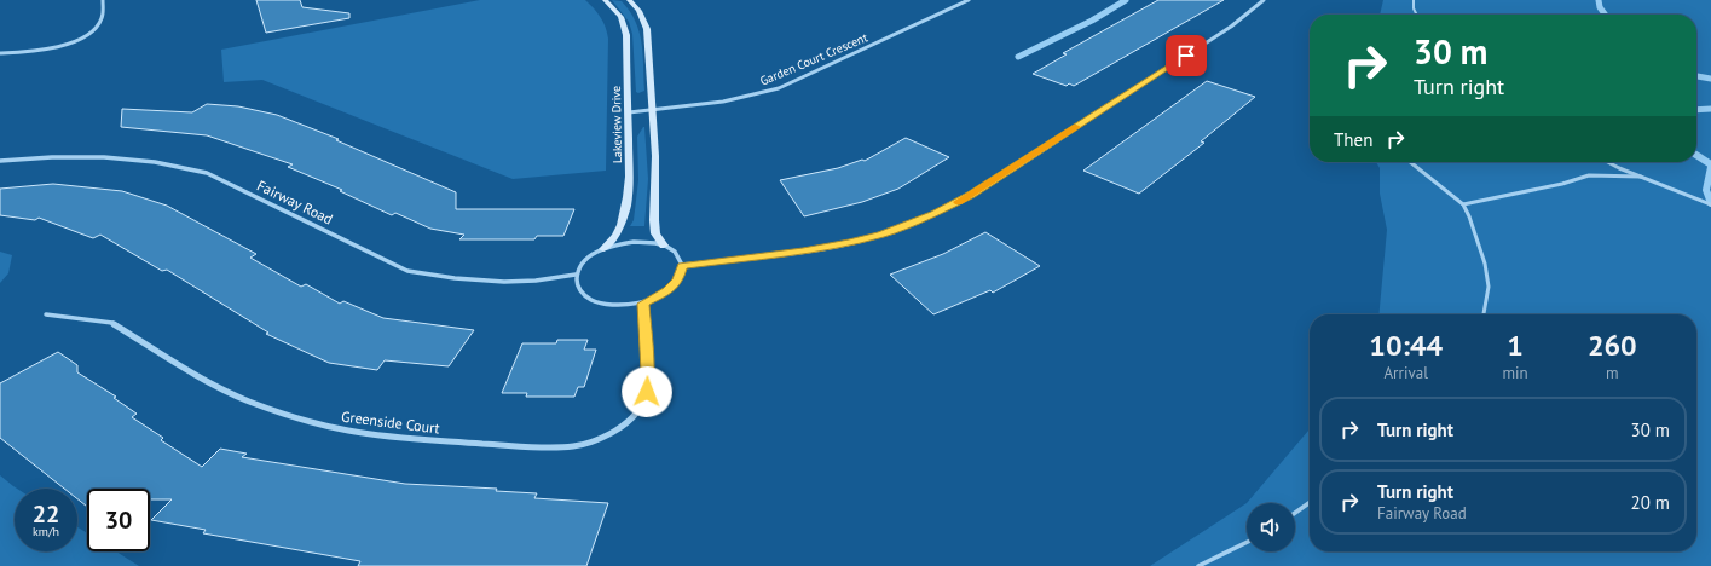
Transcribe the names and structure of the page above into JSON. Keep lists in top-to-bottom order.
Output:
{
  "streets": {
    "street": [
      "Garden Court Crescent",
      "Lakeview Drive",
      "Fairway Road",
      "Greenside Court"
    ]
  },
  "crossings": [
    ["Garden Court Crescent", "Lakeview Drive"],
    ["Lakeview Drive", "Fairway Road"],
    ["Lakeview Drive", "Greenside Court"],
    ["Fairway Road", "Greenside Court"]
  ],
  "page": {
    "turn": ["30 m", "Turn right"],
    "then": "Then",
    "eta": [
      "10:44",
      "Arrival",
      "1",
      "min",
      "260",
      "m"
    ],
    "list": [
      {
        "name": "Turn right",
        "value": "30 m"
      },
      {
        "name": "Turn right",
        "note": "Fairway Road",
        "value": "20 m"
      }
    ],
    "speed": "22 km/h",
    "limit": "30"
  }
}
